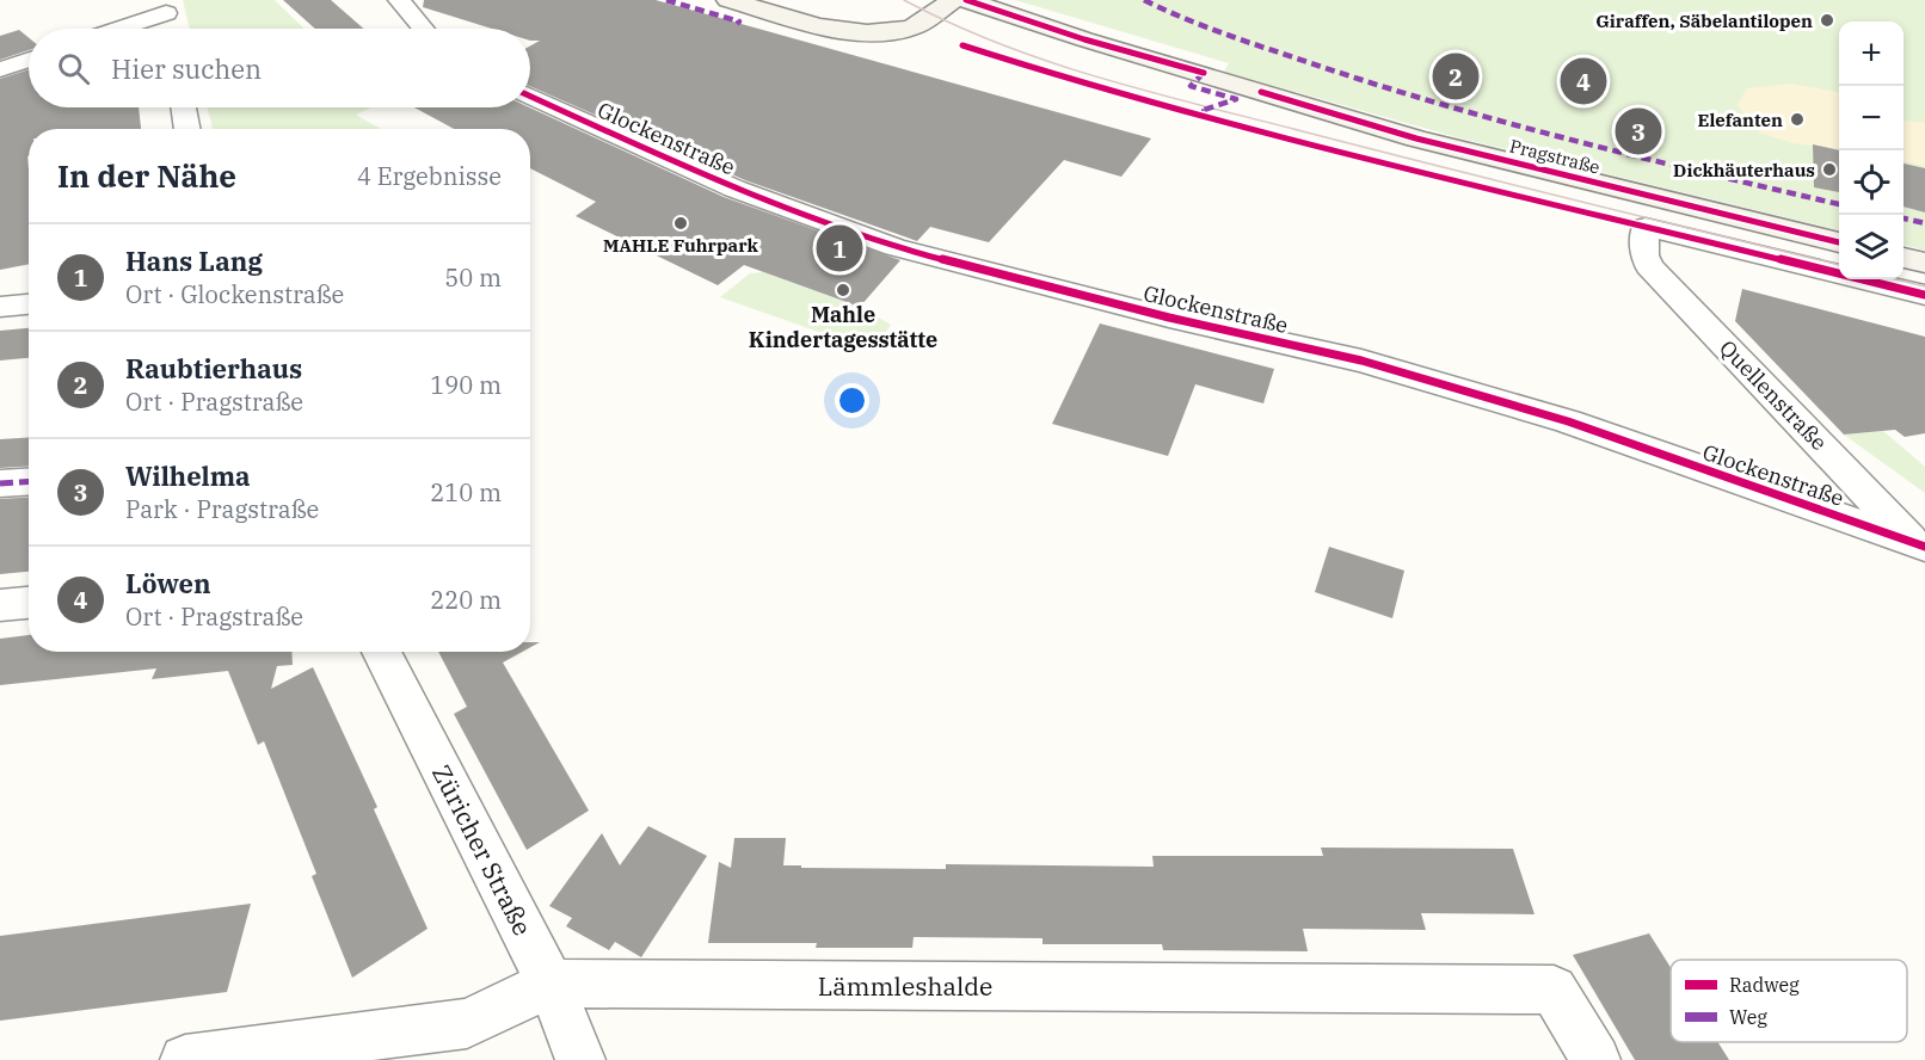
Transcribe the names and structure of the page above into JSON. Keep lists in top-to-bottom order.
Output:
{
  "streets": {
    "main road": ["Pragstraße"],
    "street": [
      "Glockenstraße",
      "Quellenstraße",
      "Züricher Straße",
      "Lämmleshalde"
    ]
  },
  "crossings": [
    ["Glockenstraße", "Quellenstraße"],
    ["Züricher Straße", "Lämmleshalde"]
  ],
  "places": [
    "Giraffen, Säbelantilopen",
    "Elefanten",
    "Dickhäuterhaus",
    "MAHLE Fuhrpark",
    "Mahle Kindertagesstätte"
  ],
  "legend": ["Radweg", "Weg"],
  "page": {
    "map_buttons": ["+", "−"],
    "search": "Hier suchen",
    "pins": [
      "2",
      "4",
      "3",
      "1"
    ],
    "heading": ["In der Nähe", "4 Ergebnisse"],
    "list": [
      {
        "mark": "1",
        "name": "Hans Lang",
        "note": "Ort · Glockenstraße",
        "value": "50 m"
      },
      {
        "mark": "2",
        "name": "Raubtierhaus",
        "note": "Ort · Pragstraße",
        "value": "190 m"
      },
      {
        "mark": "3",
        "name": "Wilhelma",
        "note": "Park · Pragstraße",
        "value": "210 m"
      },
      {
        "mark": "4",
        "name": "Löwen",
        "note": "Ort · Pragstraße",
        "value": "220 m"
      }
    ]
  }
}
